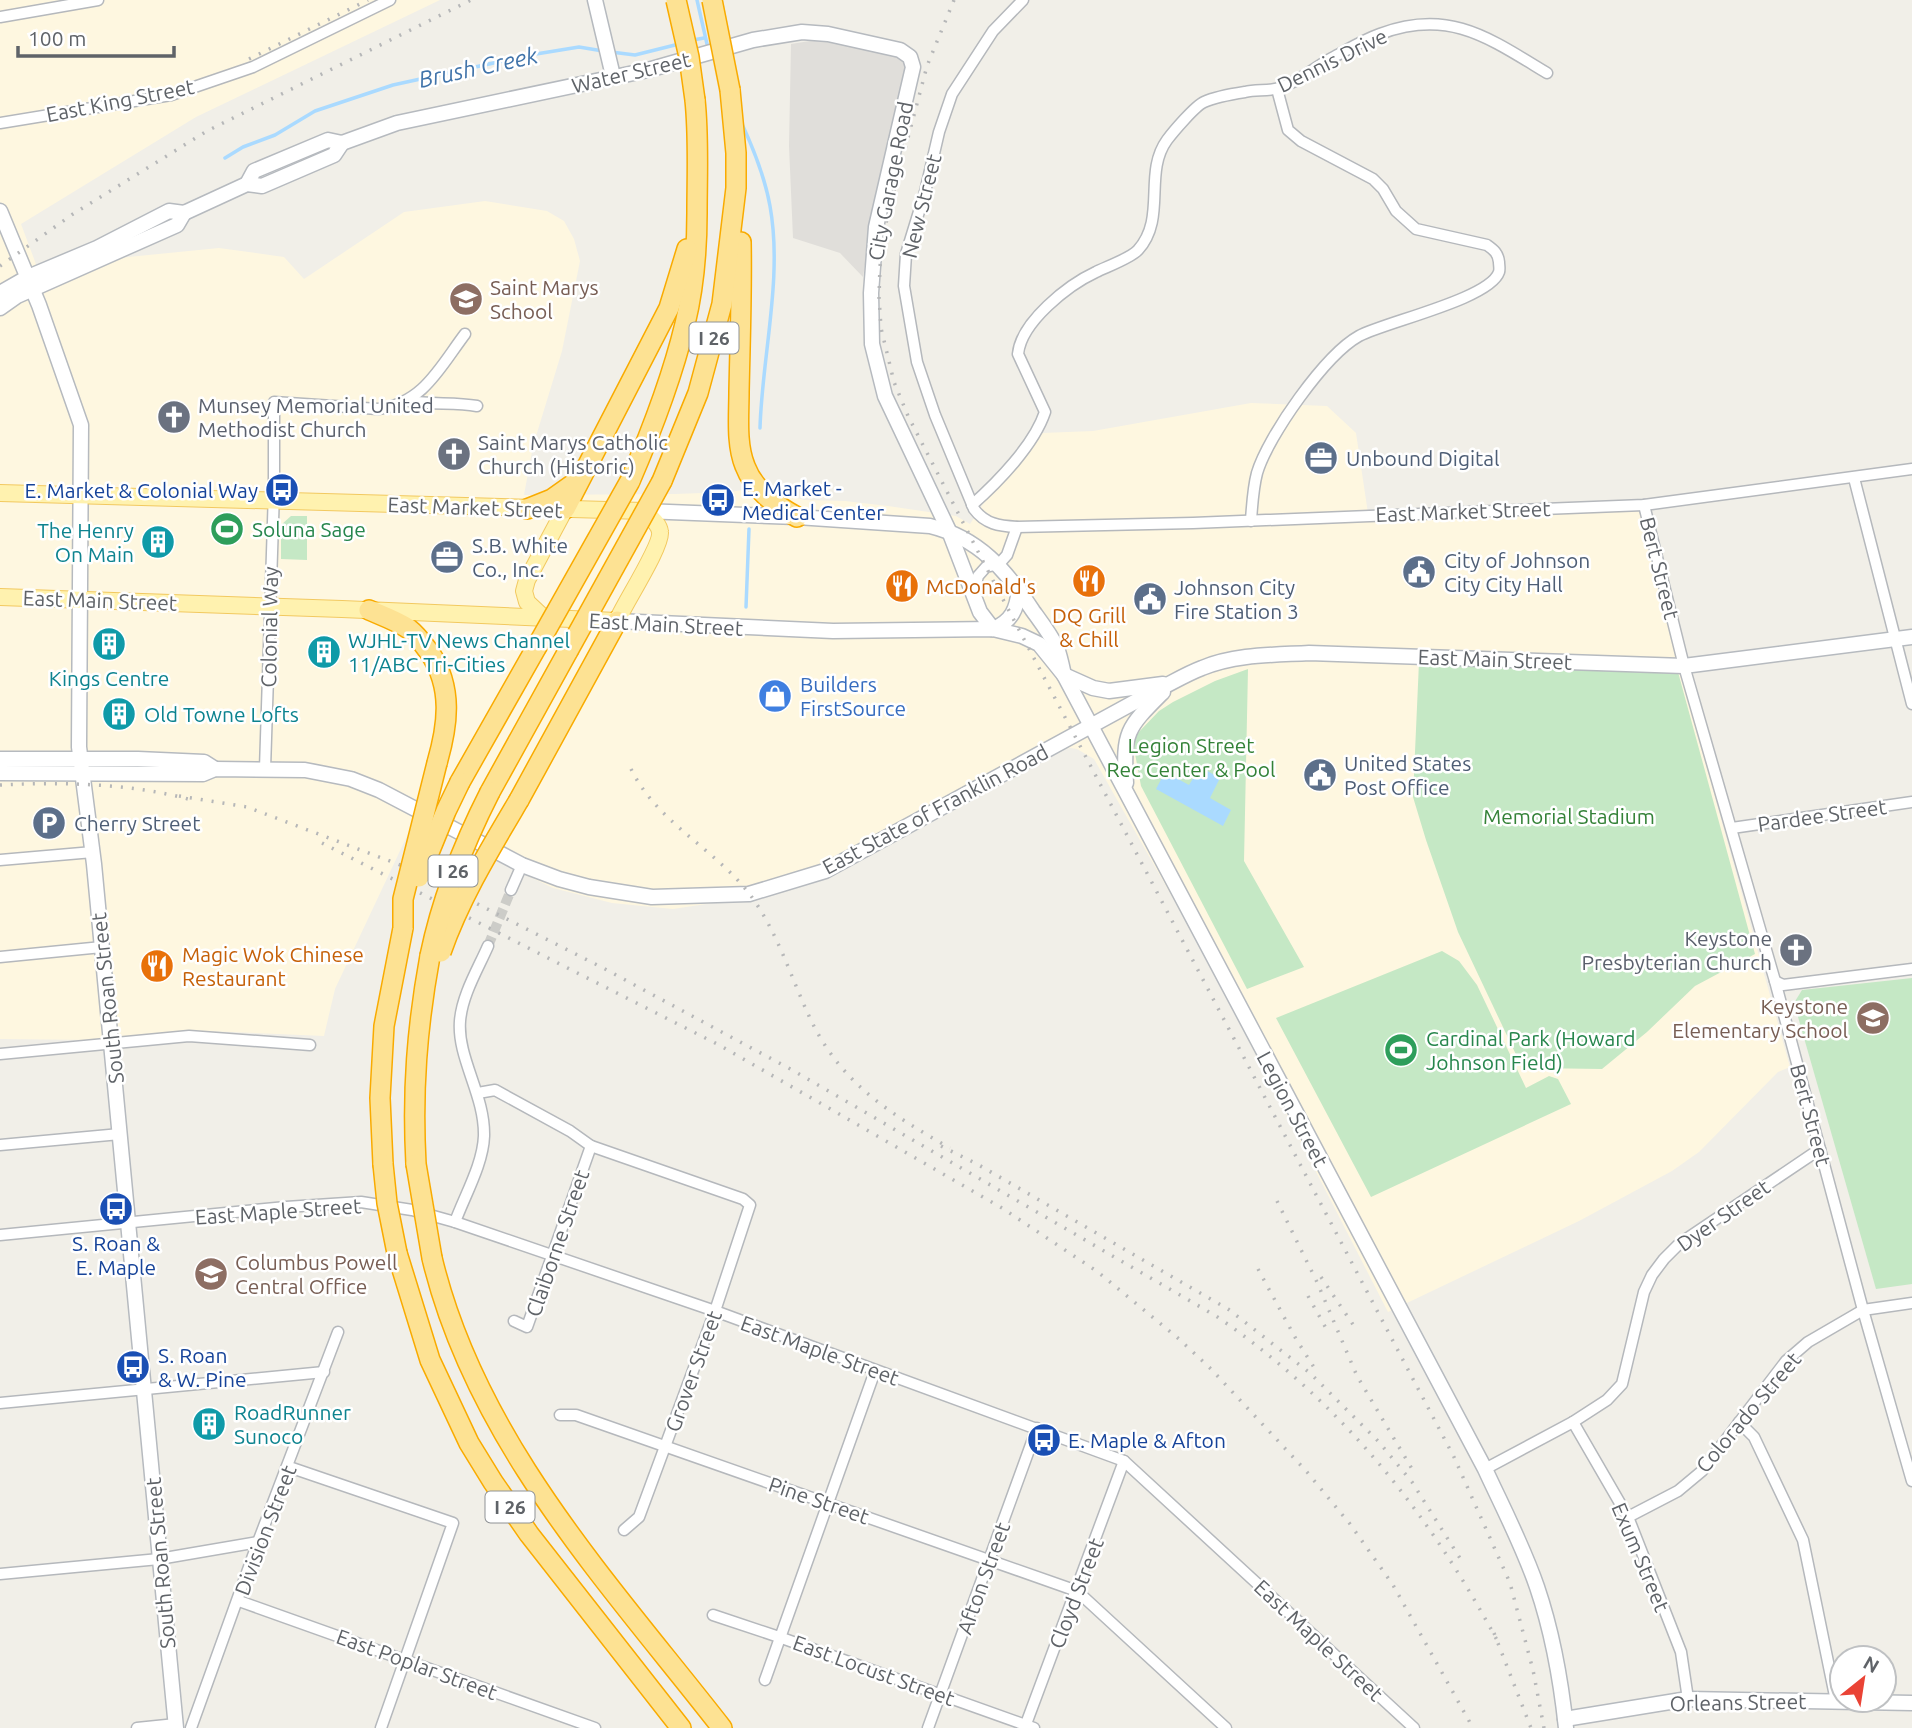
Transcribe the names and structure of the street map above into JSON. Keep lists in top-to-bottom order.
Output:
{
  "streets": {
    "highway": ["I 26"],
    "main road": [
      "Water Street",
      "City Garage Road",
      "East Market Street",
      "East Main Street",
      "East State of Franklin Road",
      "South Roan Street",
      "Legion Street",
      "Orleans Street"
    ],
    "street": [
      "Dennis Drive",
      "East King Street",
      "New Street",
      "Bert Street",
      "Colonial Way",
      "Pardee Street",
      "East Maple Street",
      "Dyer Street",
      "Claiborne Street",
      "Grover Street",
      "Colorado Street",
      "Pine Street",
      "Division Street",
      "Exum Street",
      "Afton Street",
      "Cloyd Street",
      "East Poplar Street",
      "East Locust Street"
    ]
  },
  "crossings": [
    ["Dennis Drive", "New Street"],
    ["Water Street", "City Garage Road"],
    ["Water Street", "South Roan Street"],
    ["City Garage Road", "East Market Street"],
    ["City Garage Road", "East Main Street"],
    ["City Garage Road", "Legion Street"],
    ["East Market Street", "Bert Street"],
    ["East Market Street", "East Main Street"],
    ["East Market Street", "Colonial Way"],
    ["East Market Street", "South Roan Street"],
    ["East Market Street", "Legion Street"],
    ["Bert Street", "East Main Street"],
    ["Bert Street", "Pardee Street"],
    ["Bert Street", "Dyer Street"],
    ["Bert Street", "Colorado Street"],
    ["East Main Street", "Colonial Way"],
    ["East Main Street", "East State of Franklin Road"],
    ["East Main Street", "South Roan Street"],
    ["East Main Street", "Legion Street"],
    ["Colonial Way", "East State of Franklin Road"],
    ["East State of Franklin Road", "South Roan Street"],
    ["East State of Franklin Road", "Legion Street"],
    ["South Roan Street", "East Maple Street"],
    ["Legion Street", "Dyer Street"],
    ["Legion Street", "Orleans Street"],
    ["East Maple Street", "Claiborne Street"],
    ["East Maple Street", "Grover Street"],
    ["East Maple Street", "Afton Street"],
    ["East Maple Street", "Cloyd Street"],
    ["Dyer Street", "Exum Street"],
    ["Claiborne Street", "Grover Street"],
    ["Grover Street", "Pine Street"],
    ["Colorado Street", "Exum Street"],
    ["Pine Street", "Afton Street"],
    ["Pine Street", "Cloyd Street"],
    ["Division Street", "East Poplar Street"],
    ["Exum Street", "Orleans Street"],
    ["Afton Street", "East Locust Street"],
    ["Cloyd Street", "East Locust Street"]
  ],
  "water": ["Brush Creek"],
  "parks": ["Legion Street Rec Center & Pool", "Memorial Stadium"],
  "places": {
    "school or university": ["Saint Marys School", "Keystone Elementary School", "Columbus Powell Central Office"],
    "church": ["Munsey Memorial United Methodist Church", "Saint Marys Catholic Church (Historic)", "Keystone Presbyterian Church"],
    "office": ["Unbound Digital", "S.B. White Co., Inc."],
    "bus stop": [
      "E. Market & Colonial Way",
      "E. Market - Medical Center",
      "S. Roan & E. Maple",
      "S. Roan & W. Pine",
      "E. Maple & Afton"
    ],
    "sports": ["Soluna Sage", "Cardinal Park (Howard Johnson Field)"],
    "building": [
      "The Henry On Main",
      "Kings Centre",
      "WJHL-TV News Channel 11/ABC Tri-Cities",
      "Old Towne Lofts",
      "RoadRunner Sunoco"
    ],
    "public building": ["City of Johnson City City Hall", "Johnson City Fire Station 3", "United States Post Office"],
    "restaurant": ["DQ Grill & Chill", "McDonald's", "Magic Wok Chinese Restaurant"],
    "shop": ["Builders FirstSource"],
    "parking": ["Cherry Street"]
  },
  "scale_bar": "100 m",
  "north": "top right"
}
